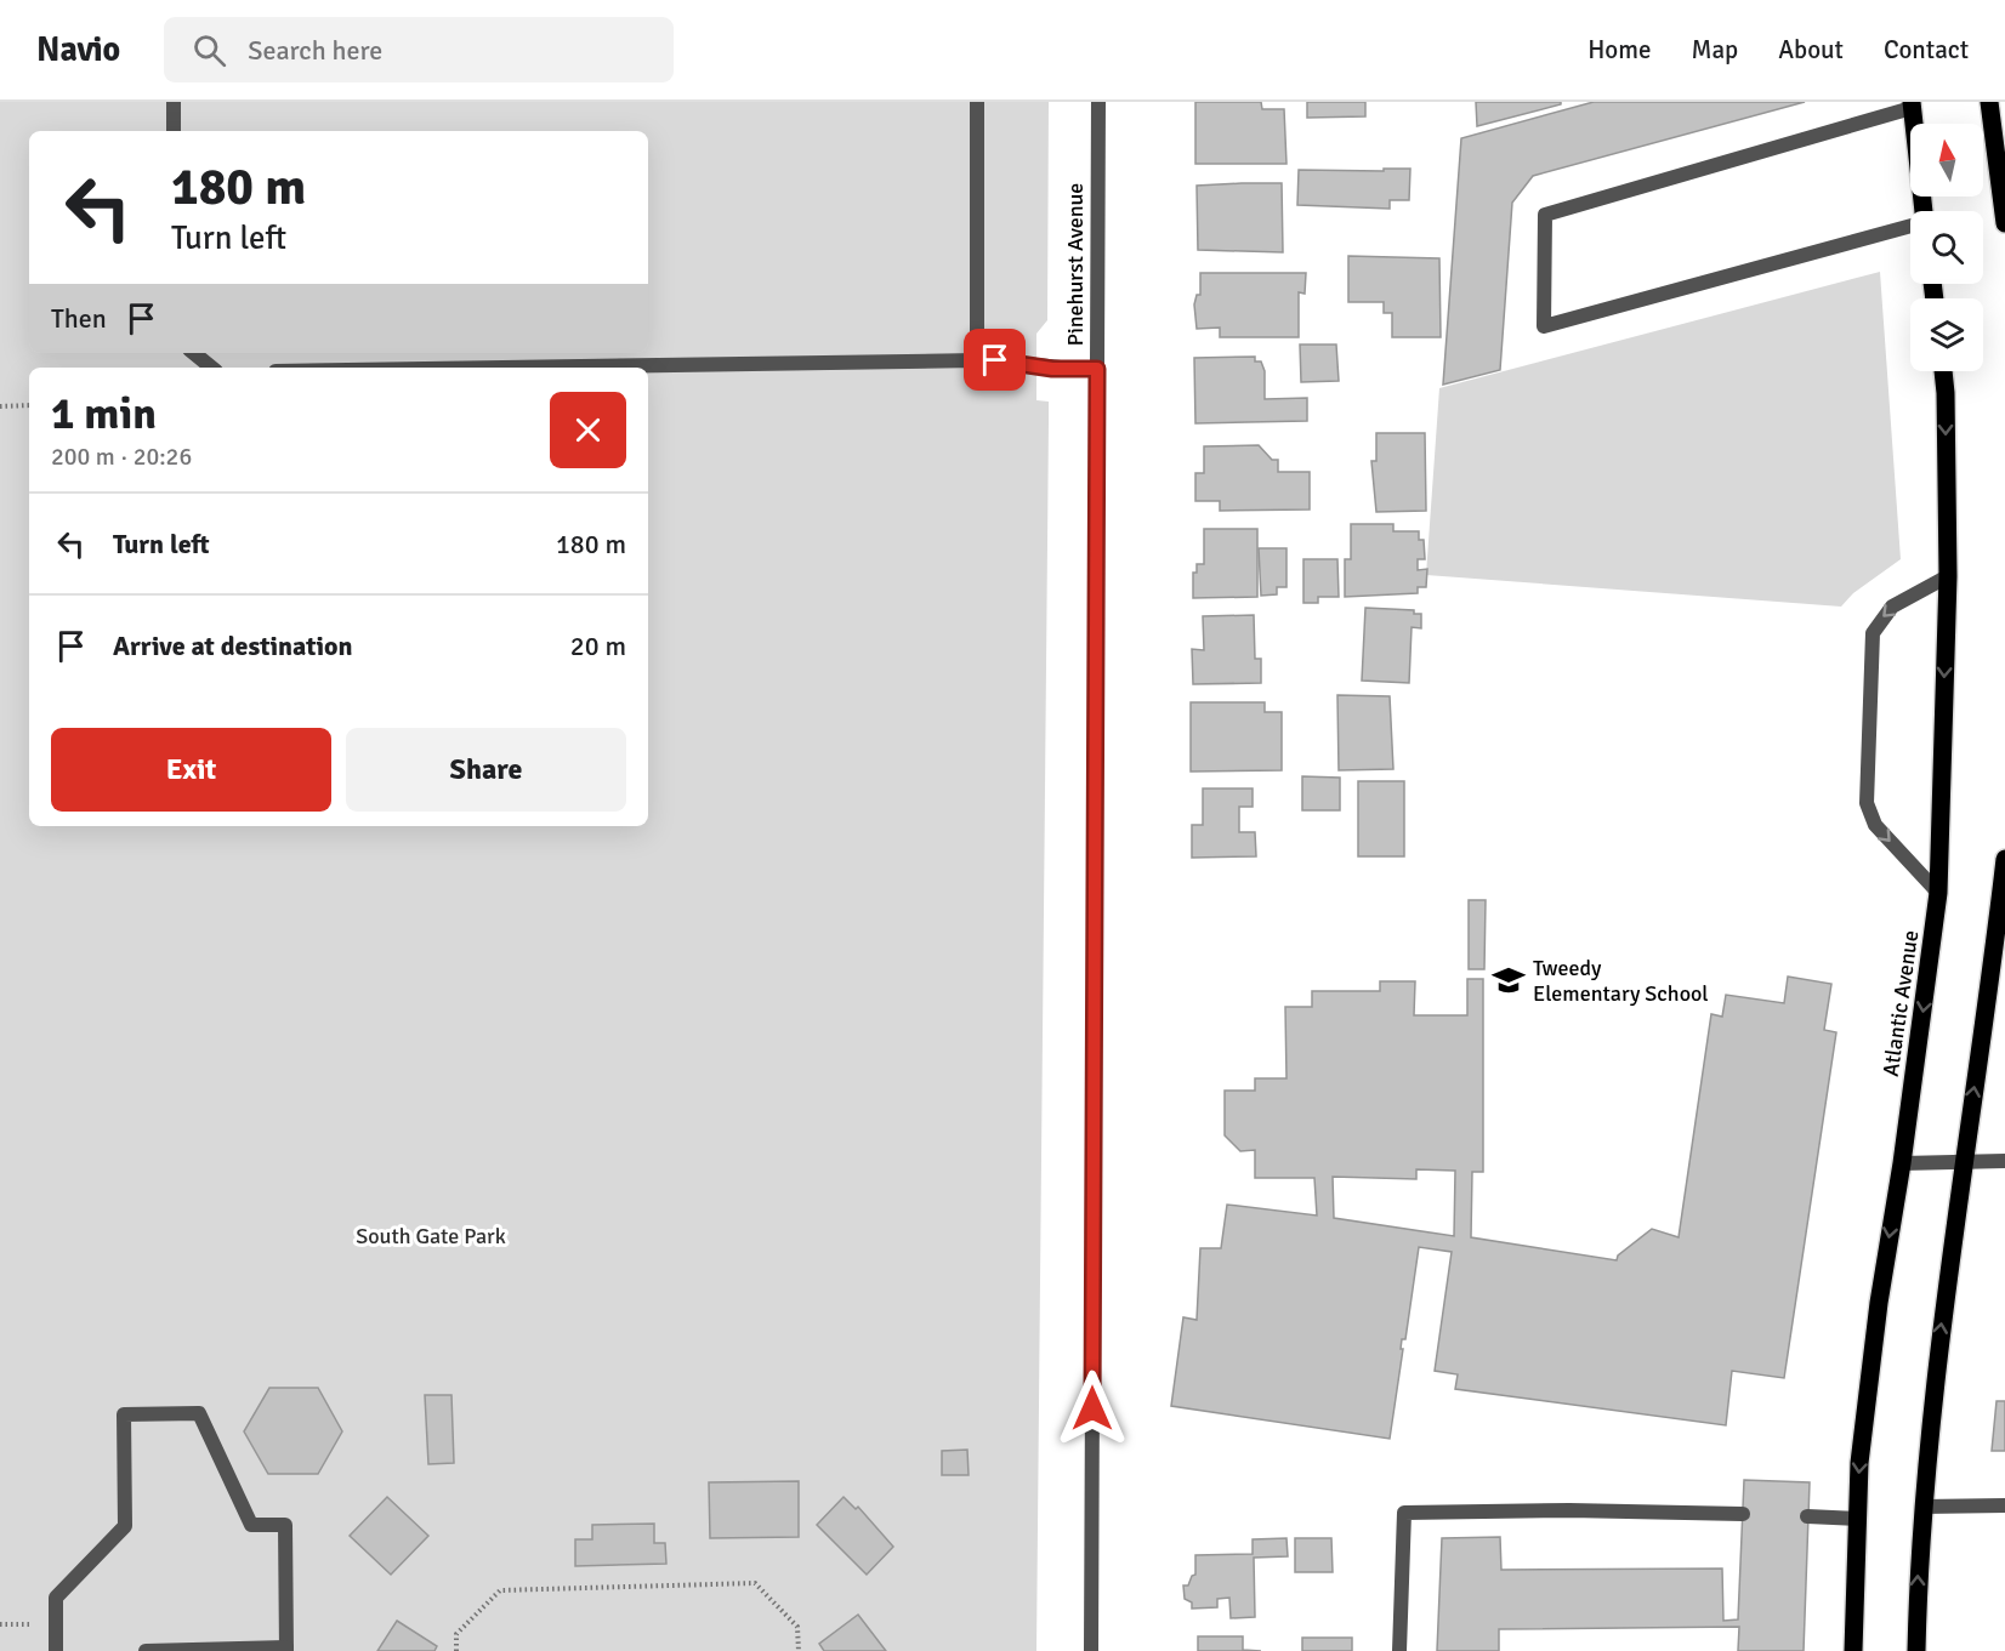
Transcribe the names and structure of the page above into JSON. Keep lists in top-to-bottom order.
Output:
{
  "streets": {
    "main road": ["Atlantic Avenue"],
    "street": ["Pinehurst Avenue"]
  },
  "parks": ["South Gate Park"],
  "places": {
    "school or university": ["Tweedy Elementary School"]
  },
  "north": "top",
  "page": {
    "header": "Navio",
    "search": "Search here",
    "nav": [
      "Home",
      "Map",
      "About",
      "Contact"
    ],
    "turn": ["180 m", "Turn left"],
    "then": "Then",
    "heading": ["1 min", "200 m · 20:26"],
    "list": [
      {
        "name": "Turn left",
        "value": "180 m"
      },
      {
        "name": "Arrive at destination",
        "value": "20 m"
      }
    ],
    "buttons": ["Exit", "Share"]
  }
}
